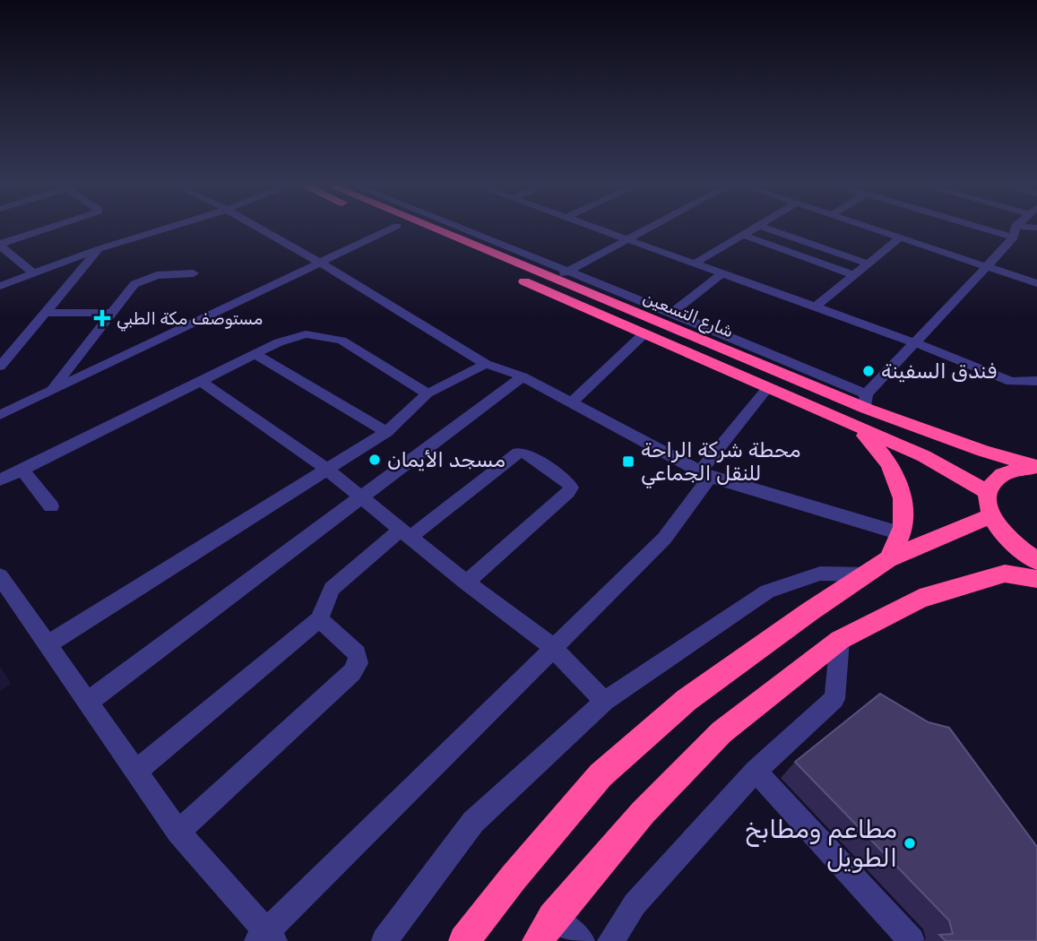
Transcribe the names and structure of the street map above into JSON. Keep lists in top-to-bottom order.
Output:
{
  "streets": {
    "highway": ["شارع التسعين"]
  },
  "places": {
    "health": ["مستوصف مكة الطبي"],
    "other": ["فندق السفينة", "مسجد الأيمان", "مطاعم ومطابخ الطويل"],
    "transit": ["محطة شركة الراحة للنقل الجماعي"]
  }
}
